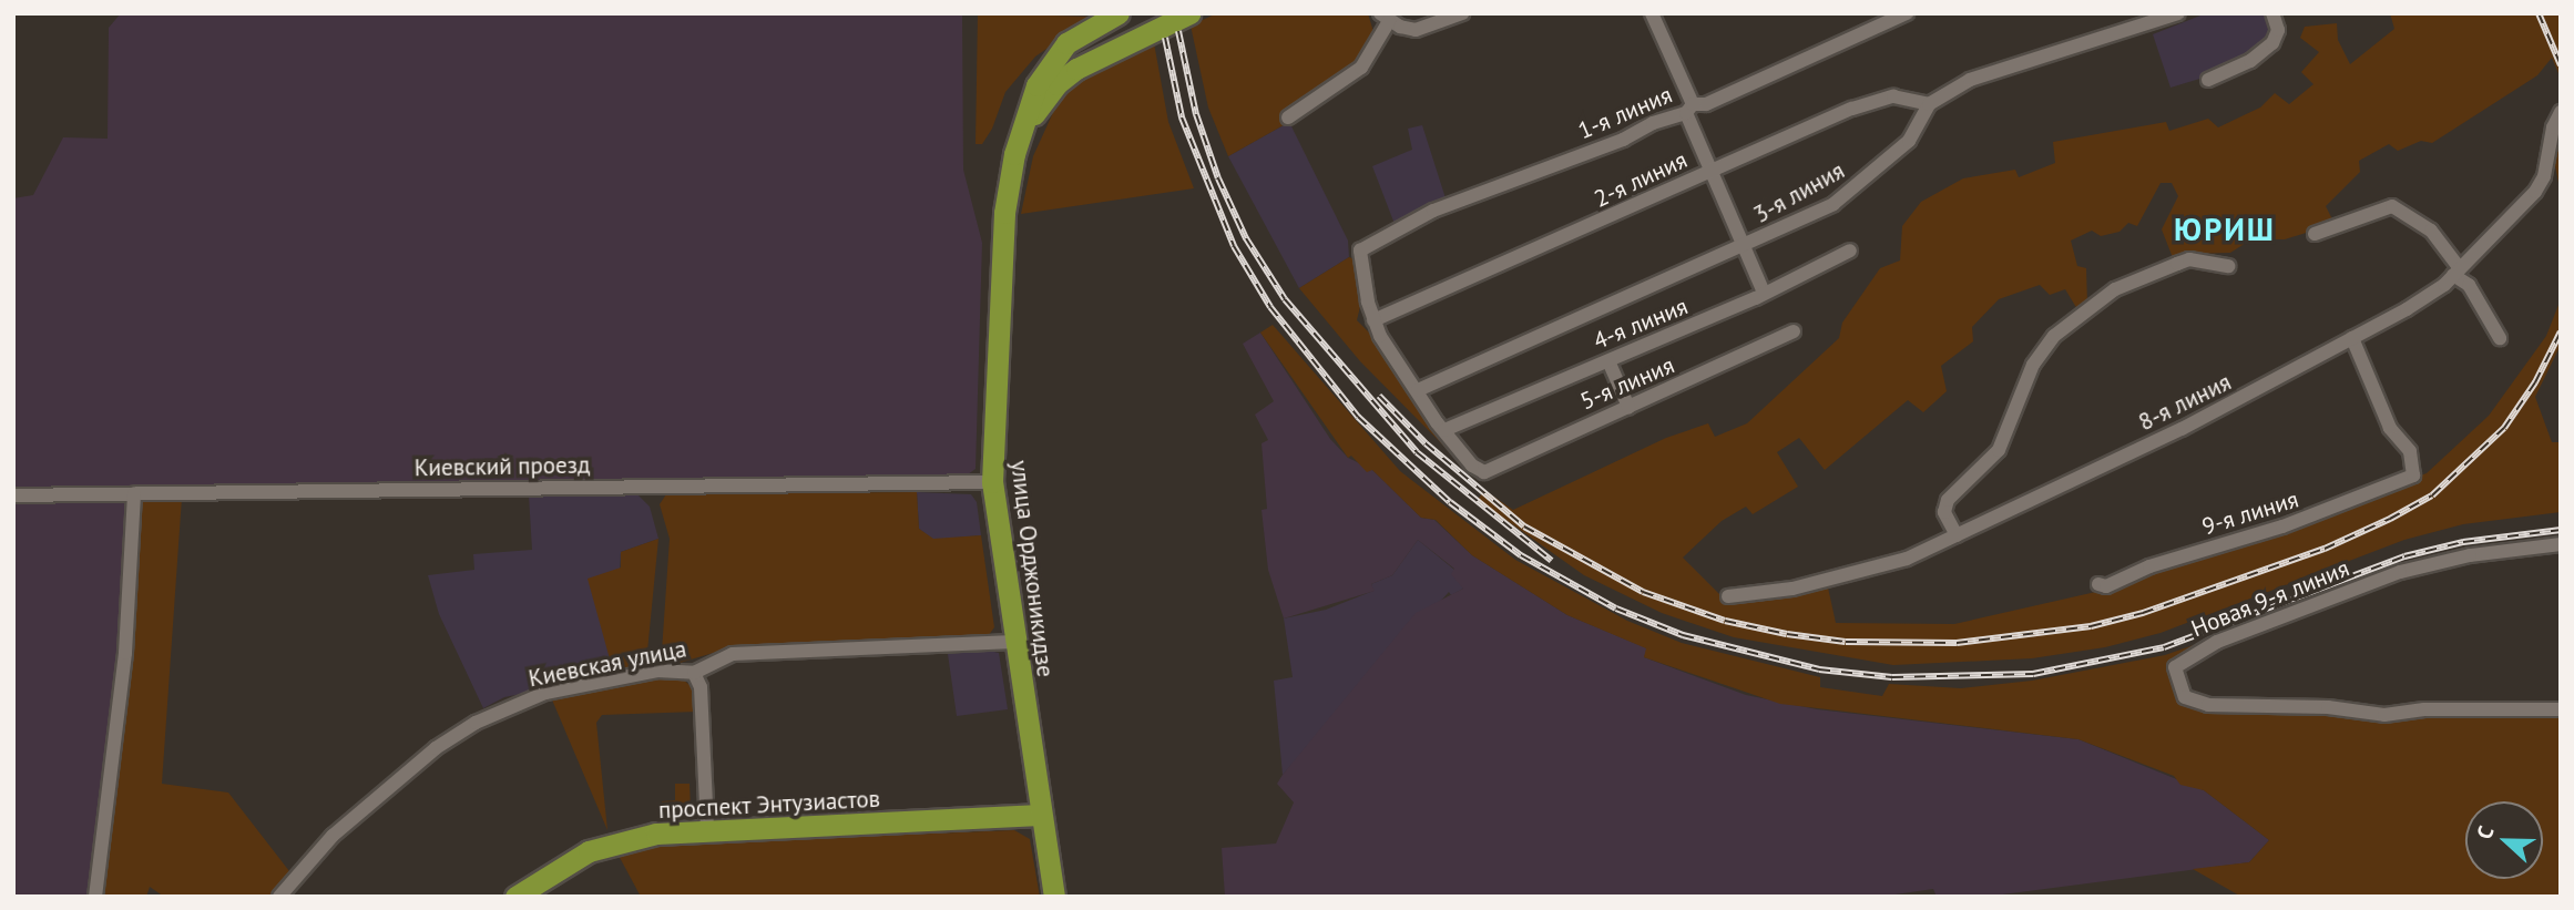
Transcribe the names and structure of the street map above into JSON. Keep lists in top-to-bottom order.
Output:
{
  "streets": {
    "main road": ["улица Орджоникидзе", "проспект Энтузиастов"],
    "street": [
      "1-я линия",
      "2-я линия",
      "3-я линия",
      "4-я линия",
      "5-я линия",
      "8-я линия",
      "Киевский проезд",
      "9-я линия",
      "Новая 9-я линия",
      "Киевская улица"
    ]
  },
  "crossings": [
    ["1-я линия", "2-я линия"],
    ["2-я линия", "3-я линия"],
    ["4-я линия", "5-я линия"],
    ["8-я линия", "9-я линия"],
    ["Киевский проезд", "улица Орджоникидзе"],
    ["улица Орджоникидзе", "Киевская улица"],
    ["улица Орджоникидзе", "проспект Энтузиастов"]
  ],
  "districts": ["ЮРИШ"],
  "north": "left"
}
